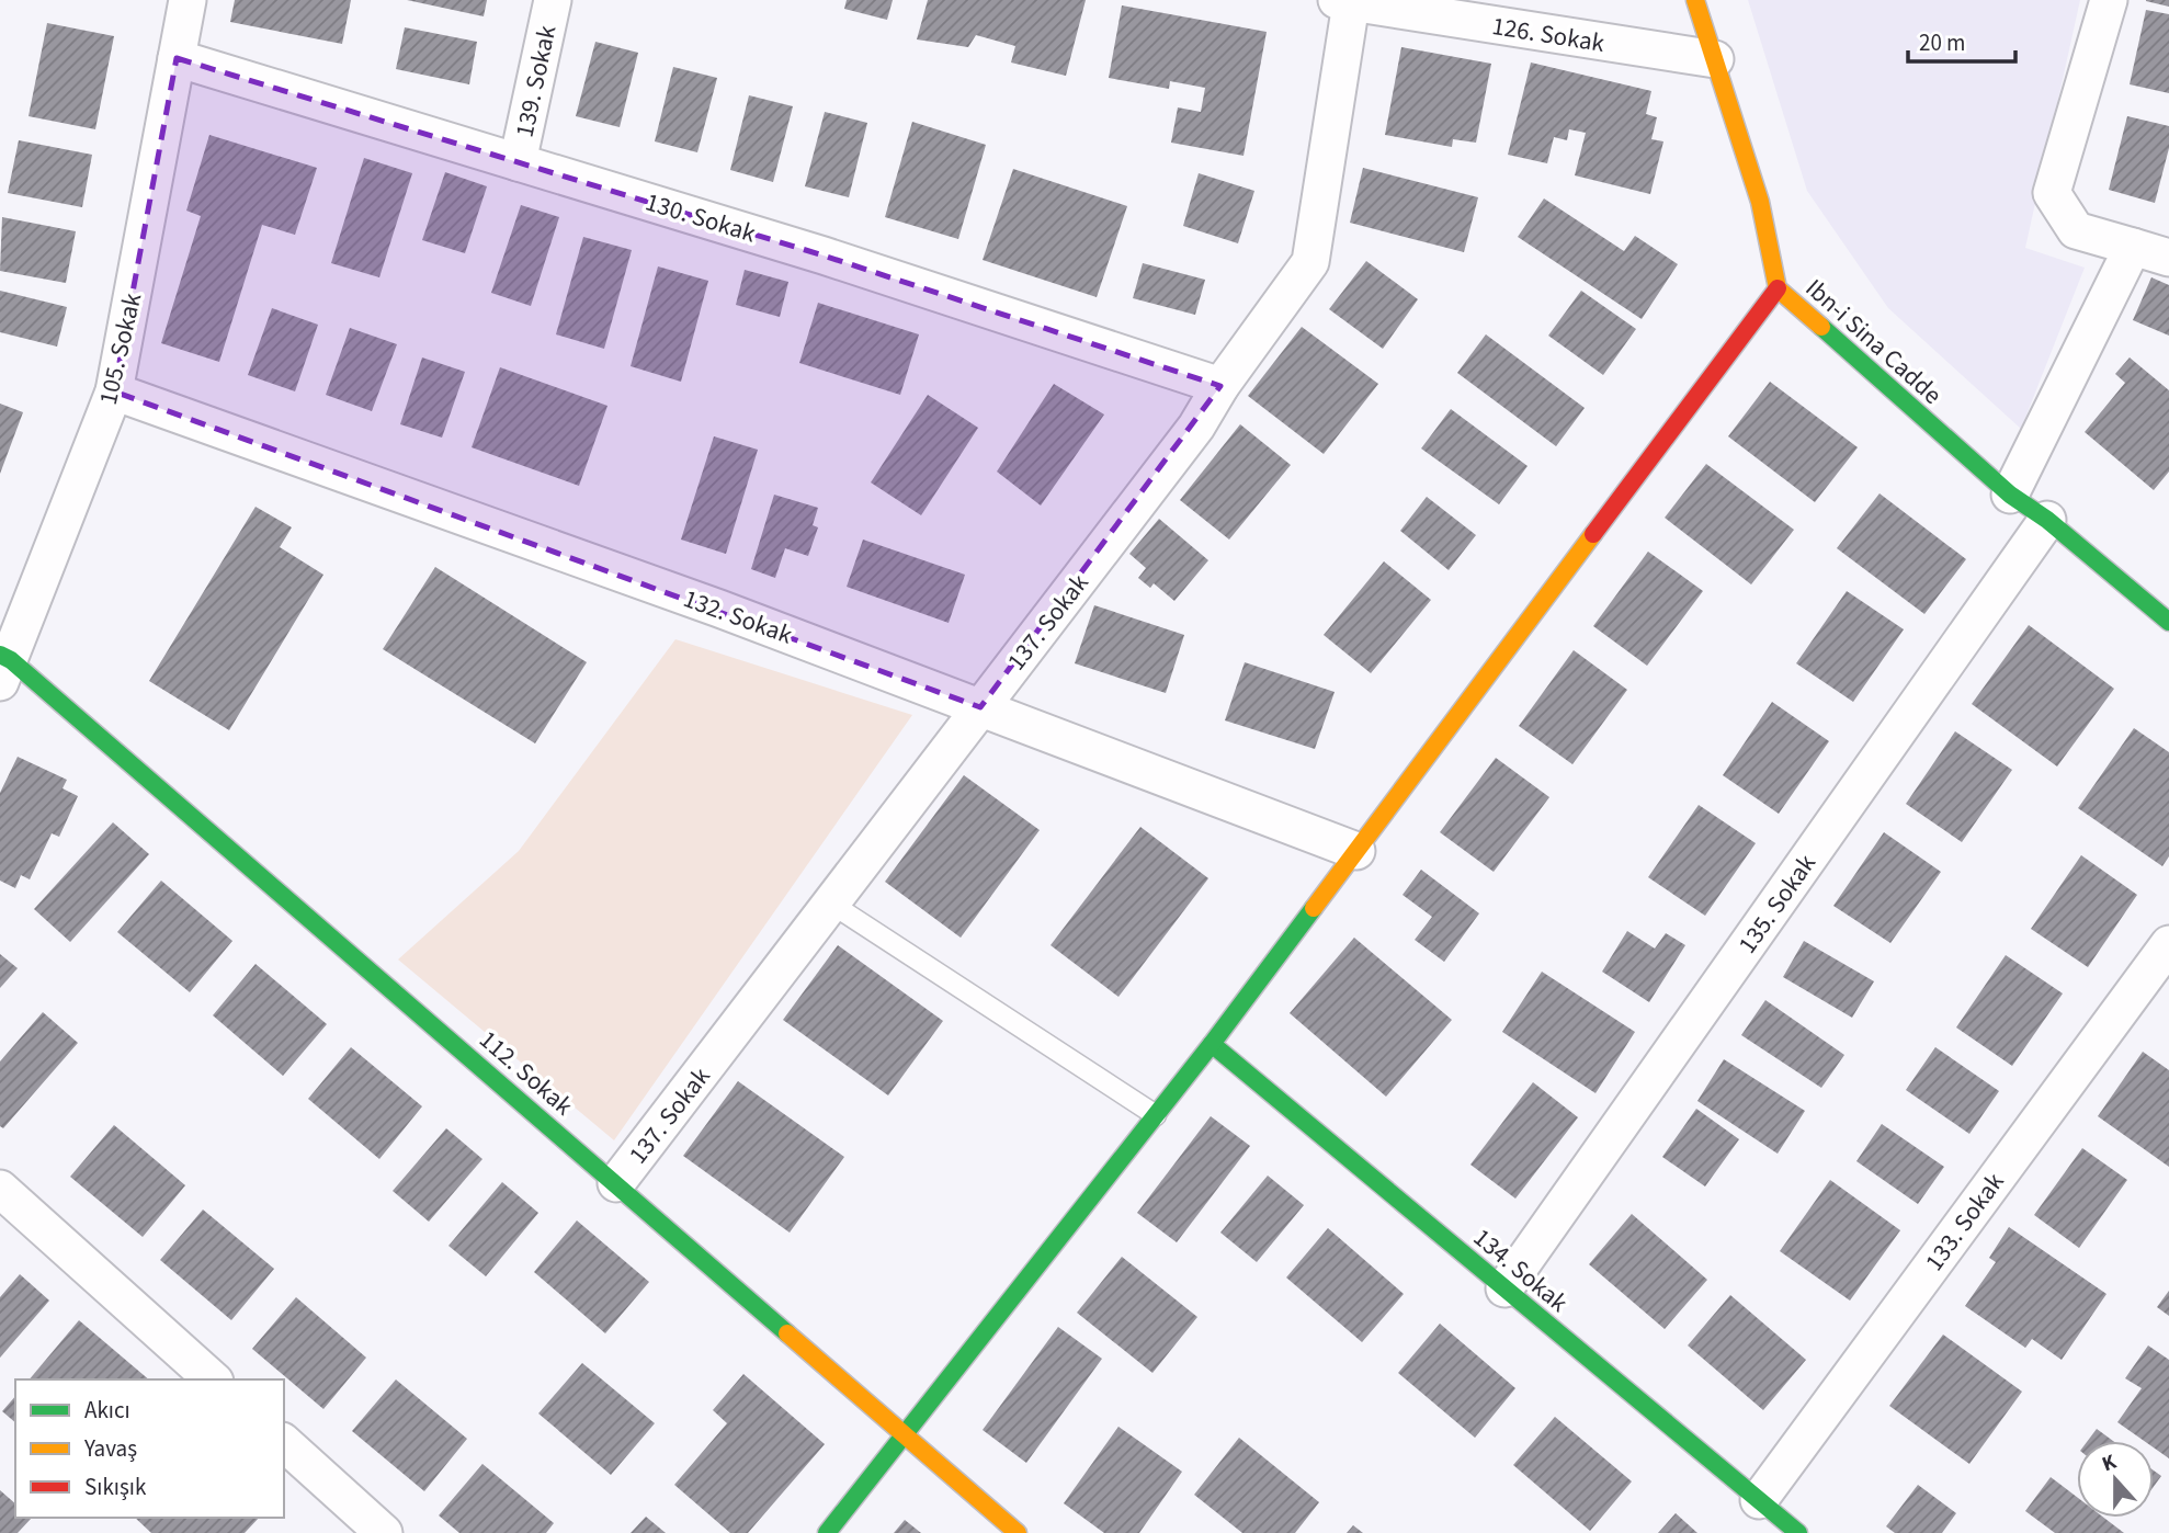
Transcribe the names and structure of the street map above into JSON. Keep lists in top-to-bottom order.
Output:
{
  "streets": {
    "street": [
      "126. Sokak",
      "139. Sokak",
      "130. Sokak",
      "Ibn-i Sina Cadde",
      "105. Sokak",
      "132. Sokak",
      "137. Sokak",
      "135. Sokak",
      "112. Sokak",
      "133. Sokak",
      "134. Sokak"
    ]
  },
  "crossings": [
    ["126. Sokak", "Ibn-i Sina Cadde"],
    ["126. Sokak", "137. Sokak"],
    ["139. Sokak", "130. Sokak"],
    ["130. Sokak", "105. Sokak"],
    ["130. Sokak", "137. Sokak"],
    ["Ibn-i Sina Cadde", "135. Sokak"],
    ["105. Sokak", "132. Sokak"],
    ["105. Sokak", "112. Sokak"],
    ["132. Sokak", "137. Sokak"],
    ["137. Sokak", "112. Sokak"],
    ["135. Sokak", "134. Sokak"],
    ["133. Sokak", "134. Sokak"]
  ],
  "legend": ["Akıcı", "Yavaş", "Sıkışık"],
  "scale_bar": "20 m",
  "north": "top"
}
